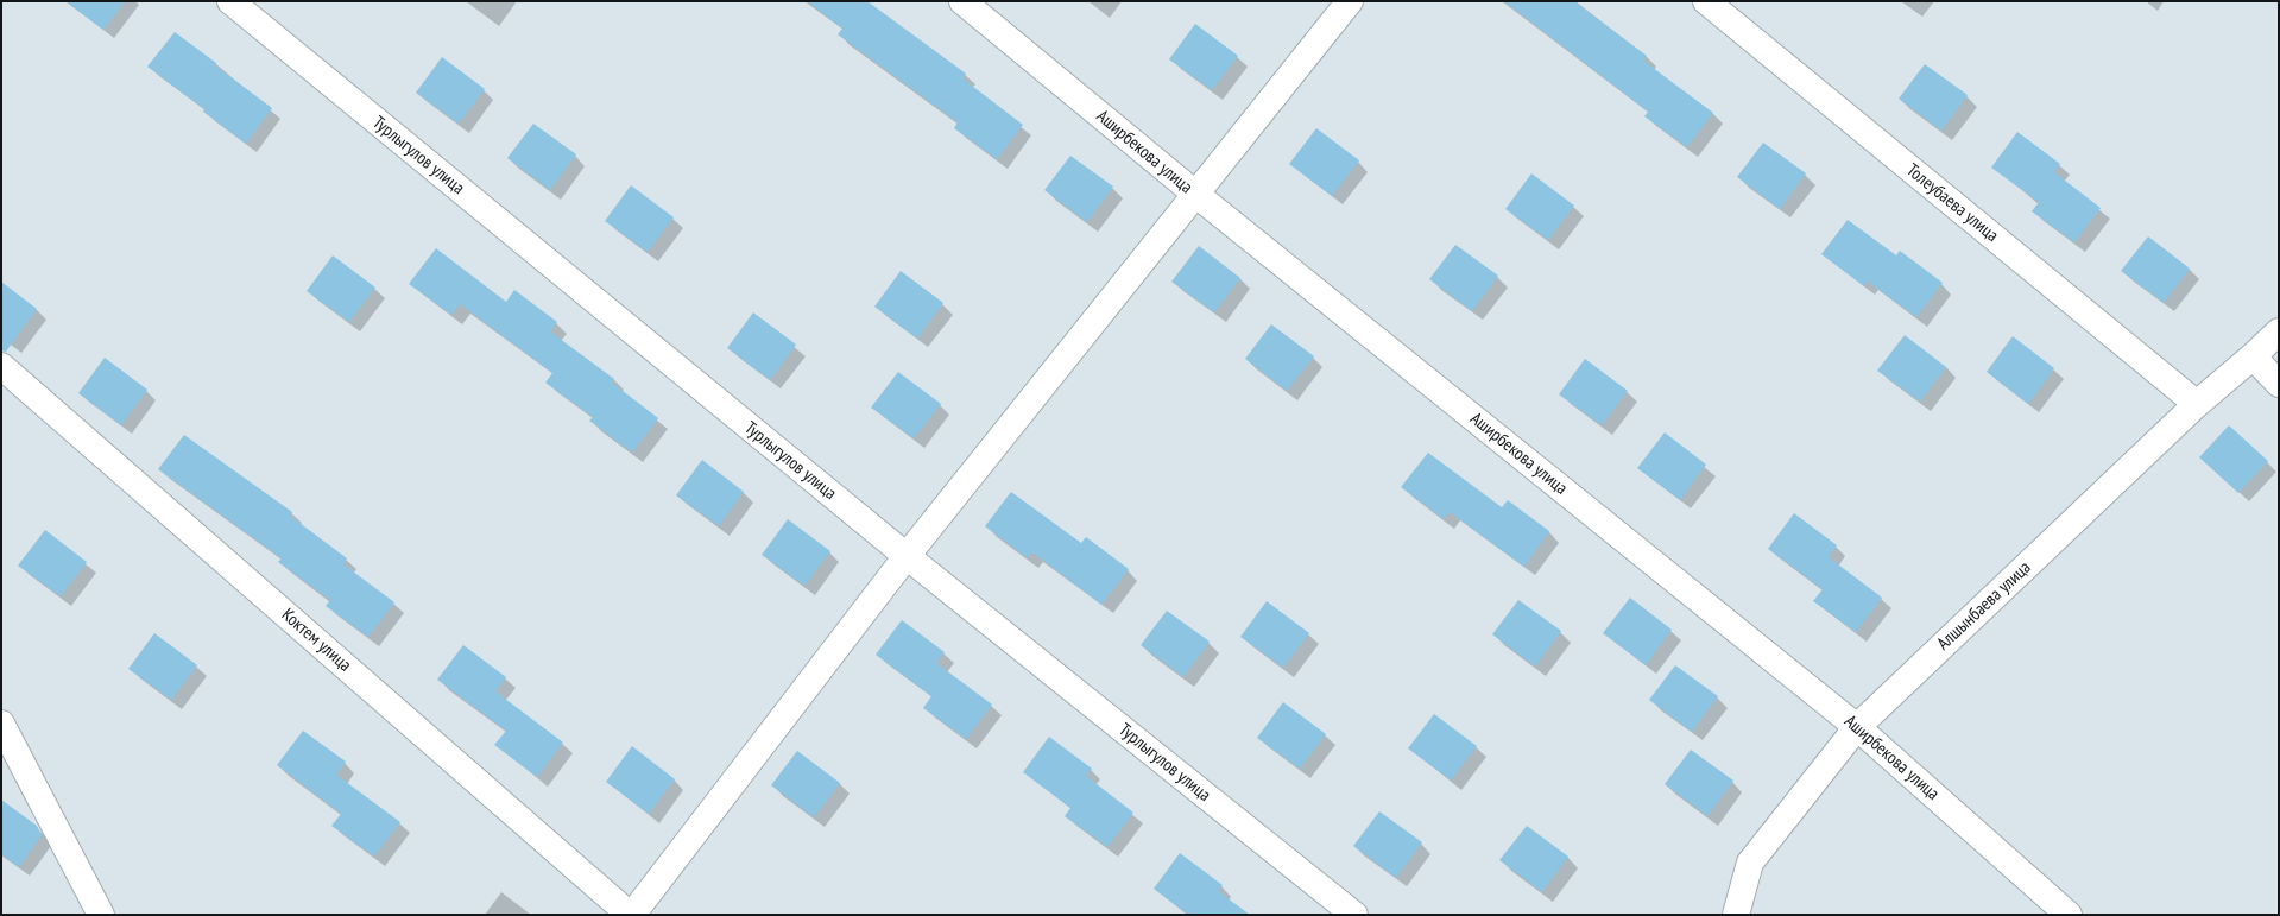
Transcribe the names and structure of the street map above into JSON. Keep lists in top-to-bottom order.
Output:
{
  "streets": {
    "street": [
      "Аширбекова улица",
      "Турлыгулов улица",
      "Толеубаева улица",
      "Алшынбаева улица",
      "Коктем улица"
    ]
  },
  "crossings": [
    ["Аширбекова улица", "Алшынбаева улица"],
    ["Толеубаева улица", "Алшынбаева улица"]
  ]
}
